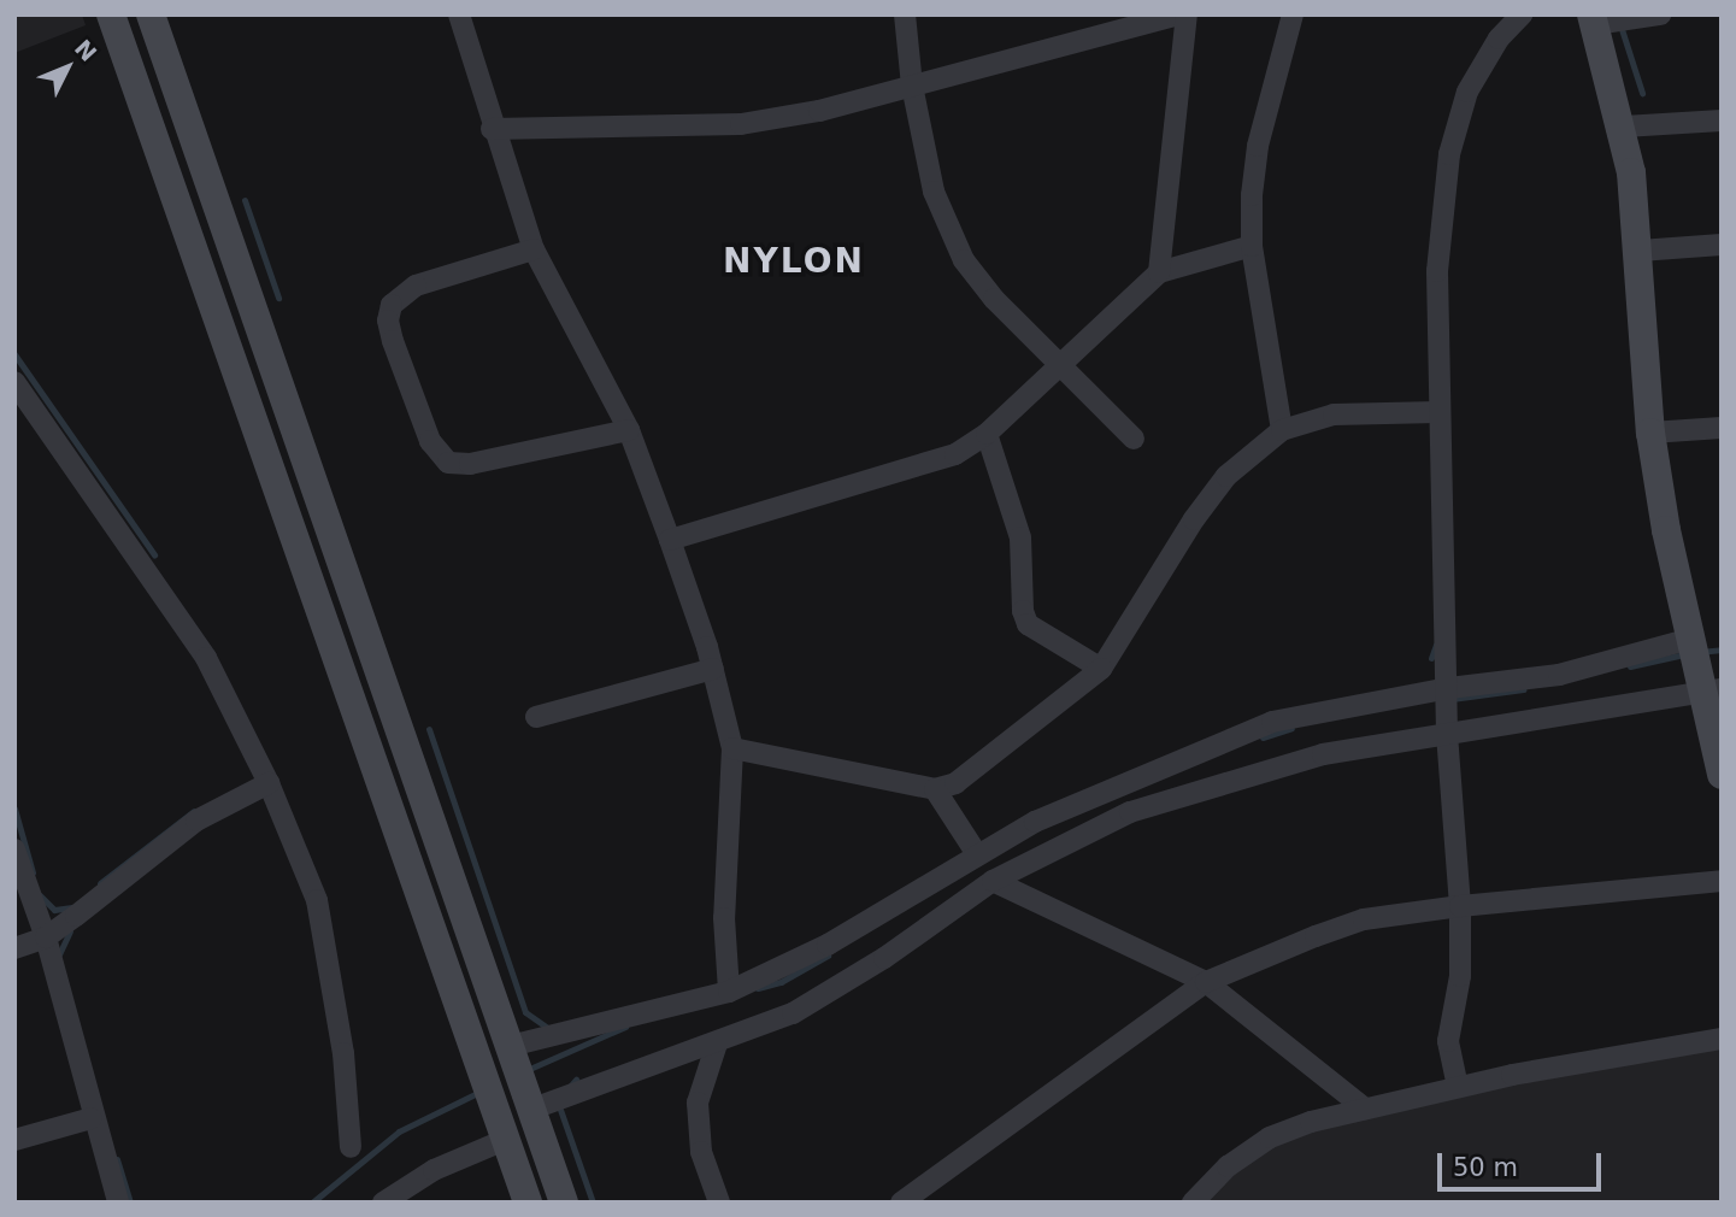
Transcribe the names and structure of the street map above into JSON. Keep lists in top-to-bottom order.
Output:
{
  "districts": ["NYLON"],
  "scale_bar": "50 m",
  "north": "top right"
}
